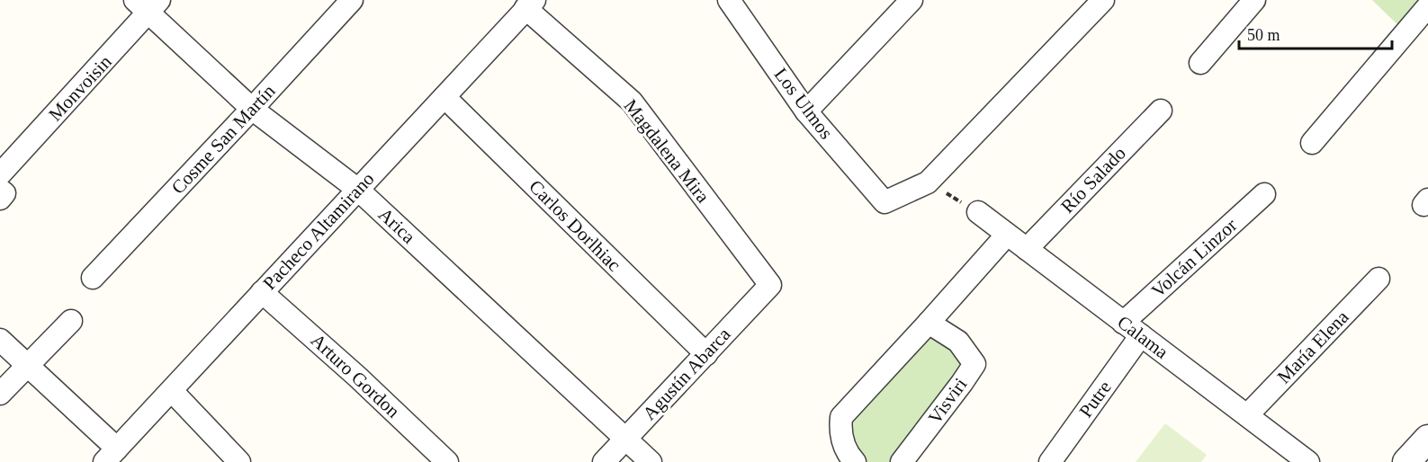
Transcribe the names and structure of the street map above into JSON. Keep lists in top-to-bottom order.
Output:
{
  "streets": {
    "street": [
      "Monvoisin",
      "Los Ulmos",
      "Cosme San Martín",
      "Magdalena Mira",
      "Río Salado",
      "Arica",
      "Carlos Dorlhiac",
      "Pacheco Altamirano",
      "Volcán Linzor",
      "Calama",
      "María Elena",
      "Agustín Abarca",
      "Arturo Gordon",
      "Putre",
      "Visviri"
    ]
  },
  "crossings": [
    ["Monvoisin", "Arica"],
    ["Cosme San Martín", "Arica"],
    ["Magdalena Mira", "Pacheco Altamirano"],
    ["Magdalena Mira", "Agustín Abarca"],
    ["Río Salado", "Calama"],
    ["Arica", "Pacheco Altamirano"],
    ["Arica", "Agustín Abarca"],
    ["Carlos Dorlhiac", "Pacheco Altamirano"],
    ["Carlos Dorlhiac", "Agustín Abarca"],
    ["Pacheco Altamirano", "Arturo Gordon"],
    ["Volcán Linzor", "Calama"],
    ["Calama", "María Elena"],
    ["Calama", "Putre"]
  ],
  "scale_bar": "50 m"
}
